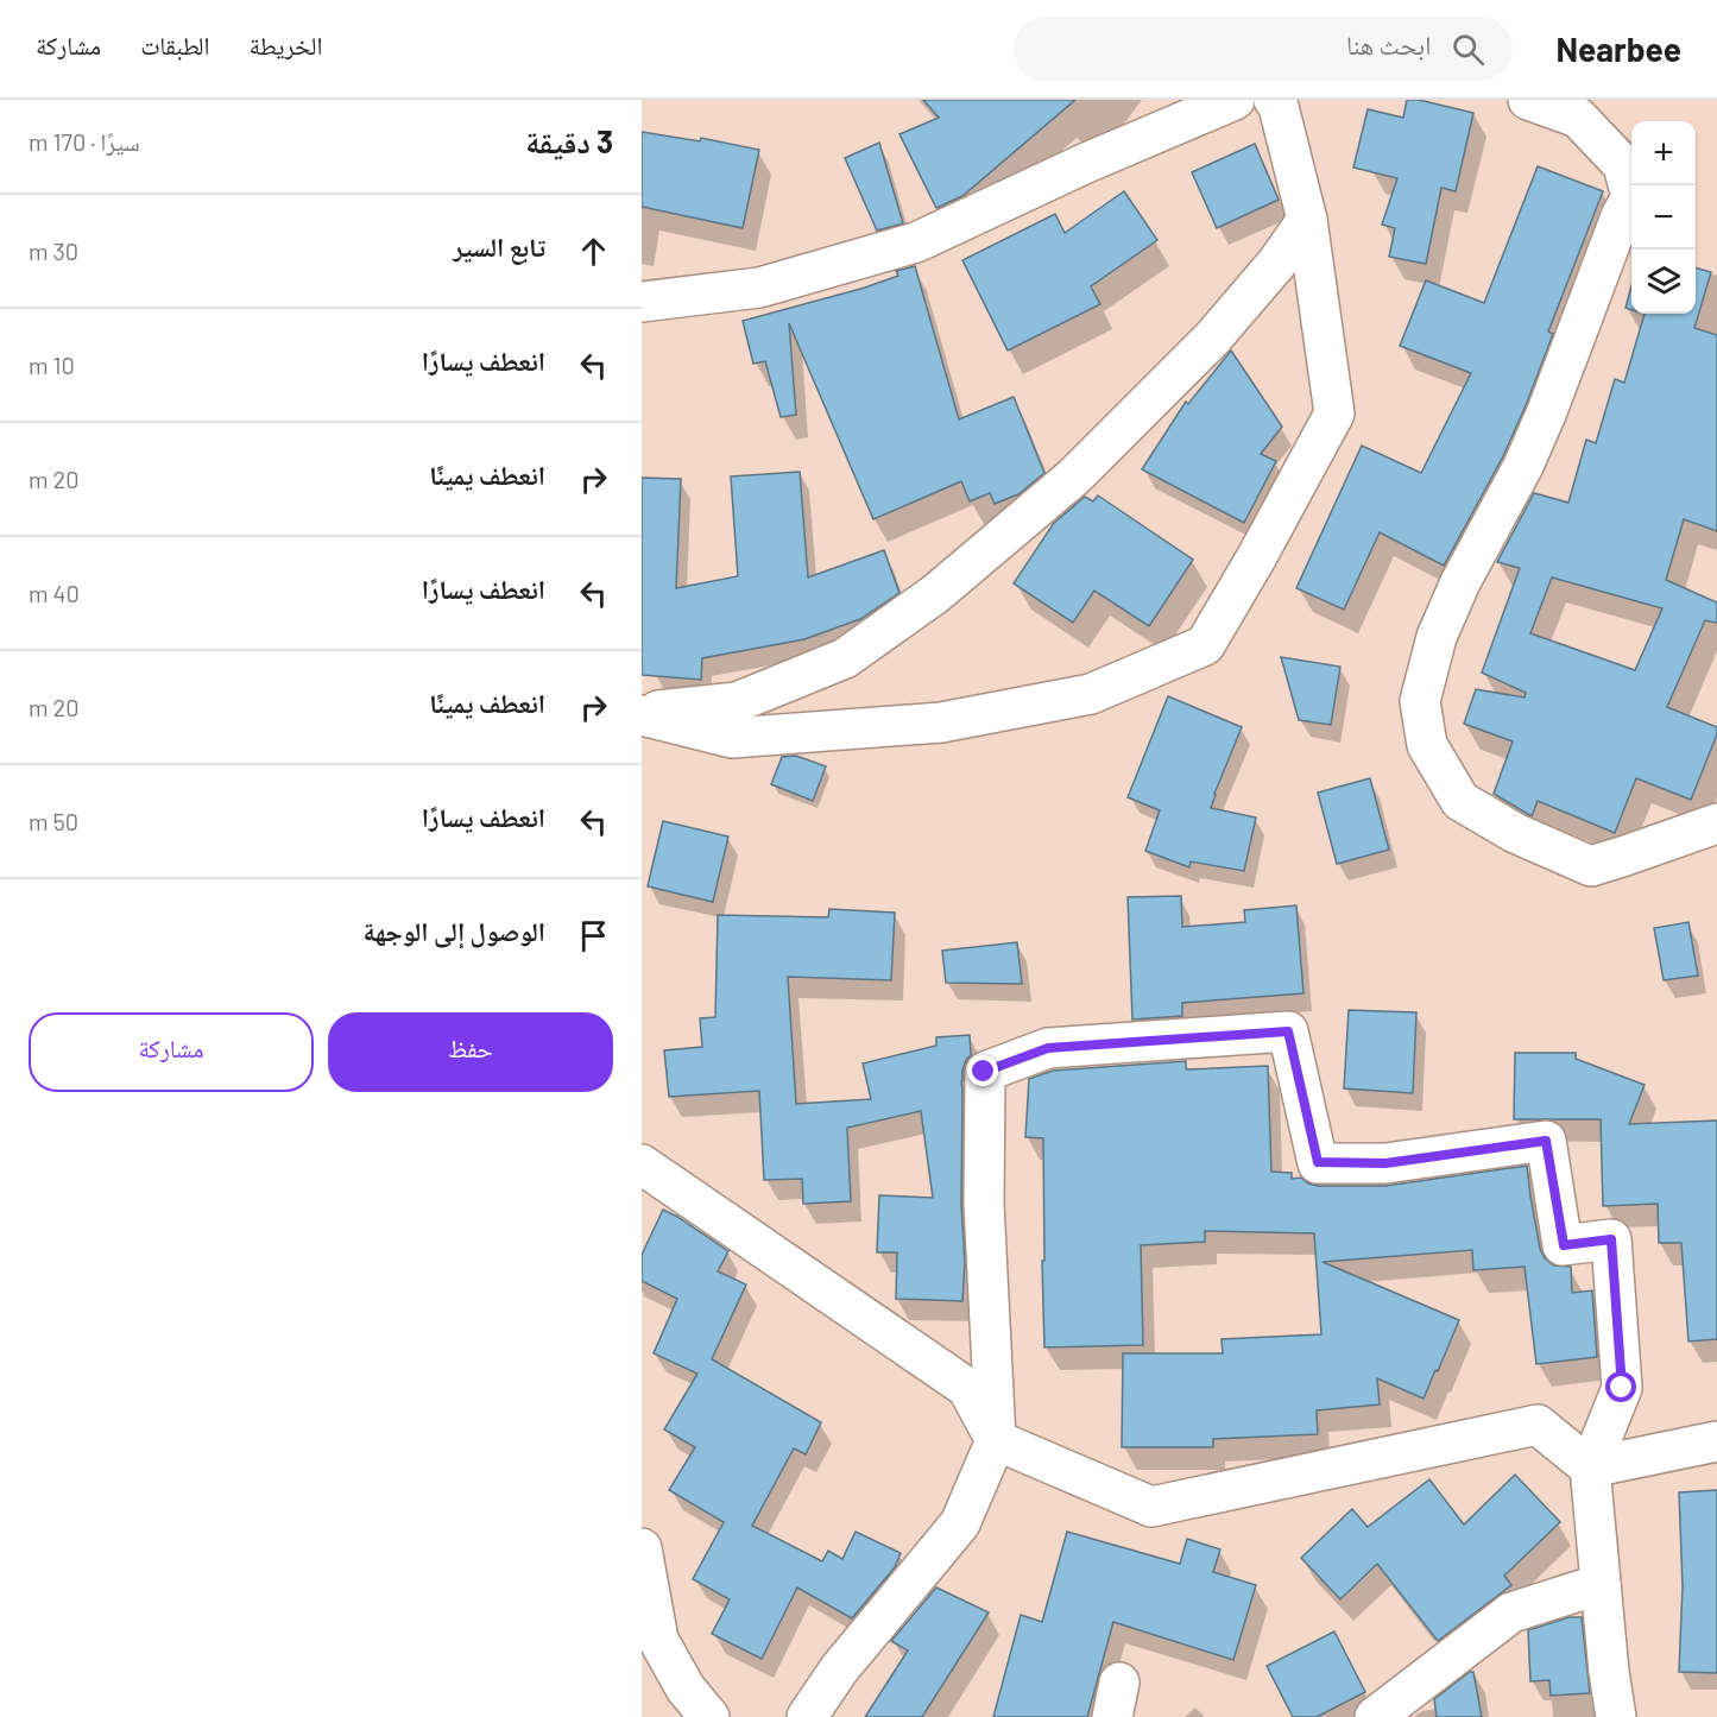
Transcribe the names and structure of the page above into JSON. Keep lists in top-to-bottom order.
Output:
{
  "page": {
    "header": "Nearbee",
    "search": "ابحث هنا",
    "nav": ["الخريطة", "الطبقات", "مشاركة"],
    "heading": ["3 دقيقة", "سيرًا · 170 m"],
    "map_buttons": ["+", "−"],
    "list": [
      ["تابع السير", "30 m"],
      ["انعطف يسارًا", "10 m"],
      ["انعطف يمينًا", "20 m"],
      ["انعطف يسارًا", "40 m"],
      ["انعطف يمينًا", "20 m"],
      ["انعطف يسارًا", "50 m"],
      "الوصول إلى الوجهة"
    ],
    "buttons": ["حفظ", "مشاركة"]
  }
}
